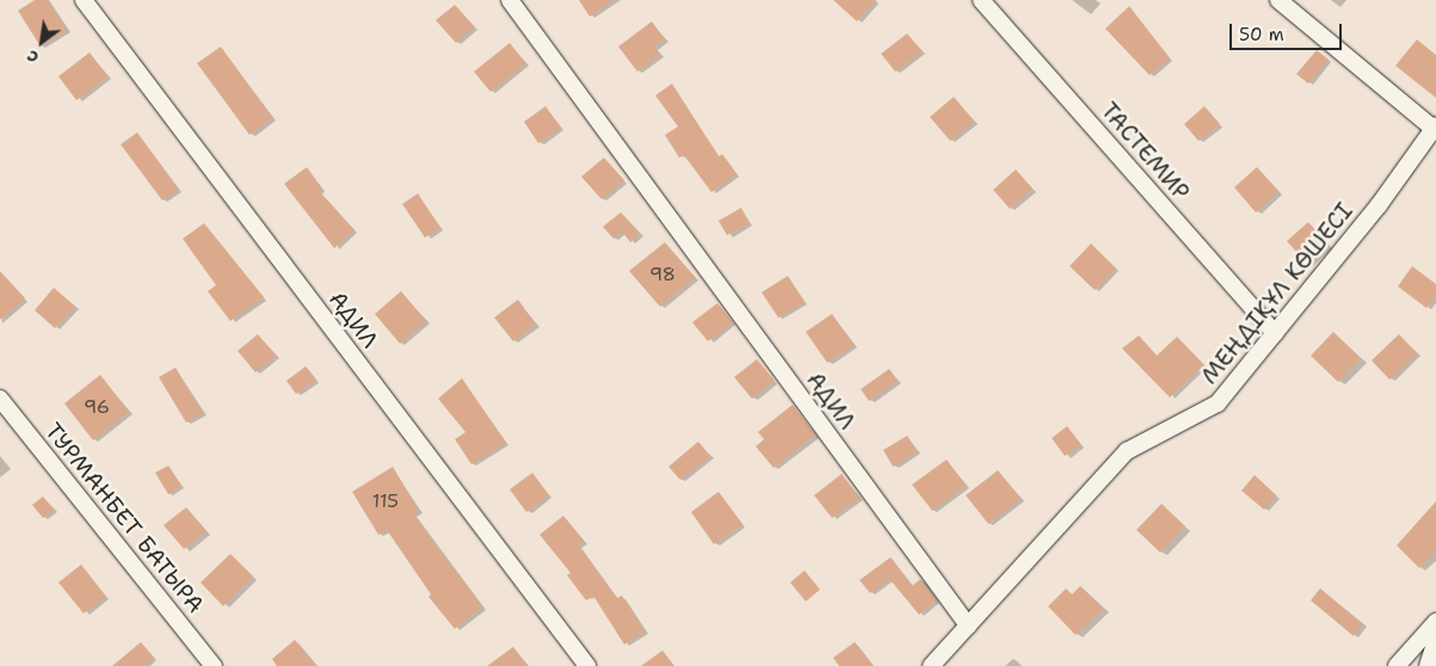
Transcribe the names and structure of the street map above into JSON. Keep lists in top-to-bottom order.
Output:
{
  "streets": {
    "street": [
      "ТАСТЕМИР",
      "МЕҢДІҚҰЛ КӨШЕСІ",
      "АДИЛ",
      "ТУРМАНБЕТ БАТЫРА"
    ]
  },
  "crossings": [
    ["ТАСТЕМИР", "МЕҢДІҚҰЛ КӨШЕСІ"],
    ["МЕҢДІҚҰЛ КӨШЕСІ", "АДИЛ"]
  ],
  "house_numbers": ["98", "96", "115"],
  "scale_bar": "50 m",
  "north": "bottom left"
}
